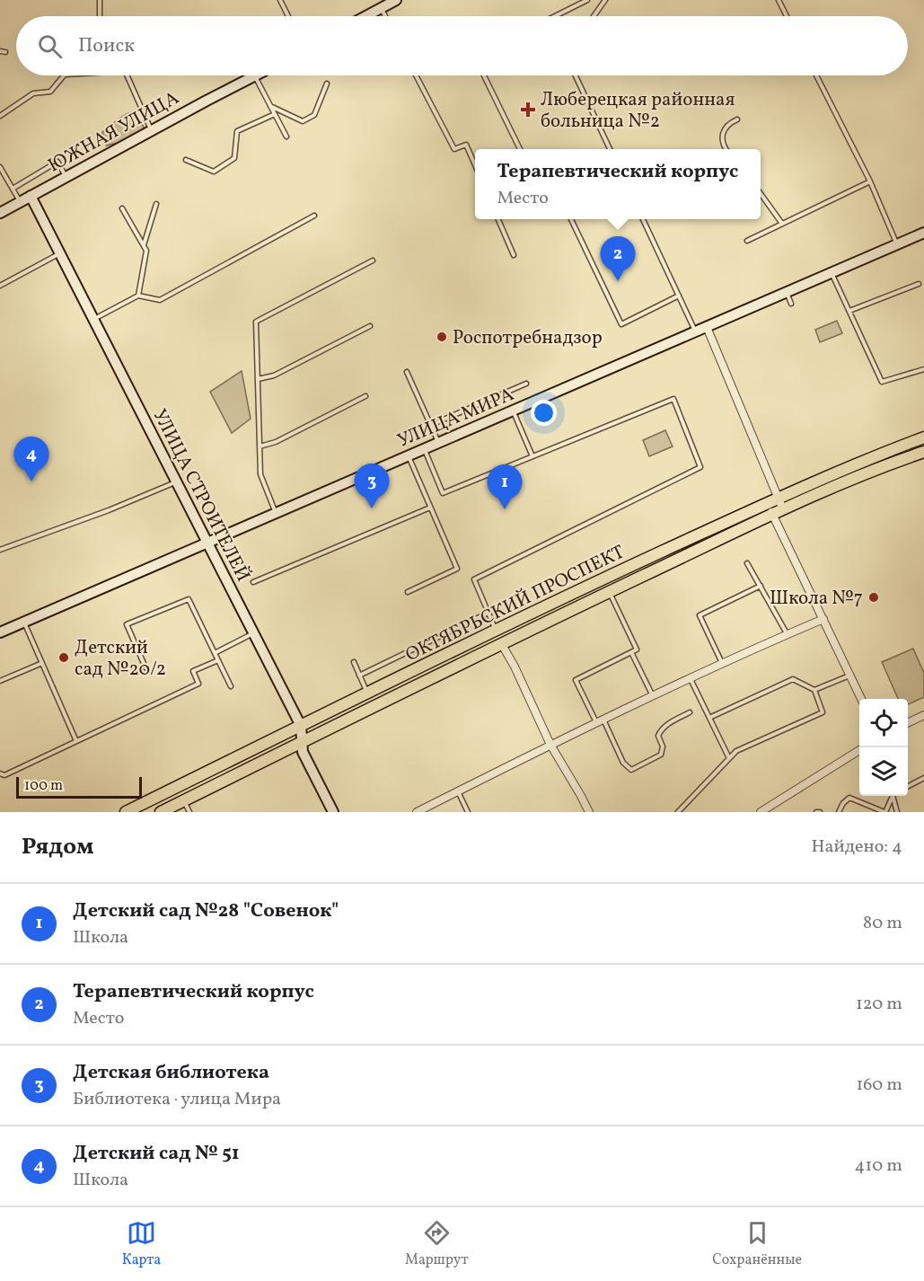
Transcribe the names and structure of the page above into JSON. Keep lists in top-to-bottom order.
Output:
{
  "streets": {
    "main road": ["ОКТЯБРЬСКИЙ ПРОСПЕКТ"],
    "street": ["ЮЖНАЯ УЛИЦА", "УЛИЦА МИРА", "УЛИЦА СТРОИТЕЛЕЙ"]
  },
  "crossings": [
    ["ЮЖНАЯ УЛИЦА", "УЛИЦА СТРОИТЕЛЕЙ"],
    ["УЛИЦА МИРА", "УЛИЦА СТРОИТЕЛЕЙ"],
    ["УЛИЦА СТРОИТЕЛЕЙ", "ОКТЯБРЬСКИЙ ПРОСПЕКТ"]
  ],
  "places": {
    "health": ["Люберецкая районная больница №2"],
    "other": ["Роспотребнадзор", "Школа №7", "Детский сад №20/2"]
  },
  "scale_bar": "100 m",
  "page": {
    "search": "Поиск",
    "popup": ["Терапевтический корпус", "Место"],
    "pins": [
      "2",
      "4",
      "3",
      "1"
    ],
    "scale": "100 m",
    "heading": ["Рядом", "Найдено: 4"],
    "list": [
      {
        "mark": "1",
        "name": "Детский сад №28 \"Совенок\"",
        "note": "Школа",
        "value": "80 m"
      },
      {
        "mark": "2",
        "name": "Терапевтический корпус",
        "note": "Место",
        "value": "120 m"
      },
      {
        "mark": "3",
        "name": "Детская библиотека",
        "note": "Библиотека · улица Мира",
        "value": "160 m"
      },
      {
        "mark": "4",
        "name": "Детский сад № 51",
        "note": "Школа",
        "value": "410 m"
      }
    ],
    "nav": ["Карта", "Маршрут", "Сохранённые"]
  }
}
